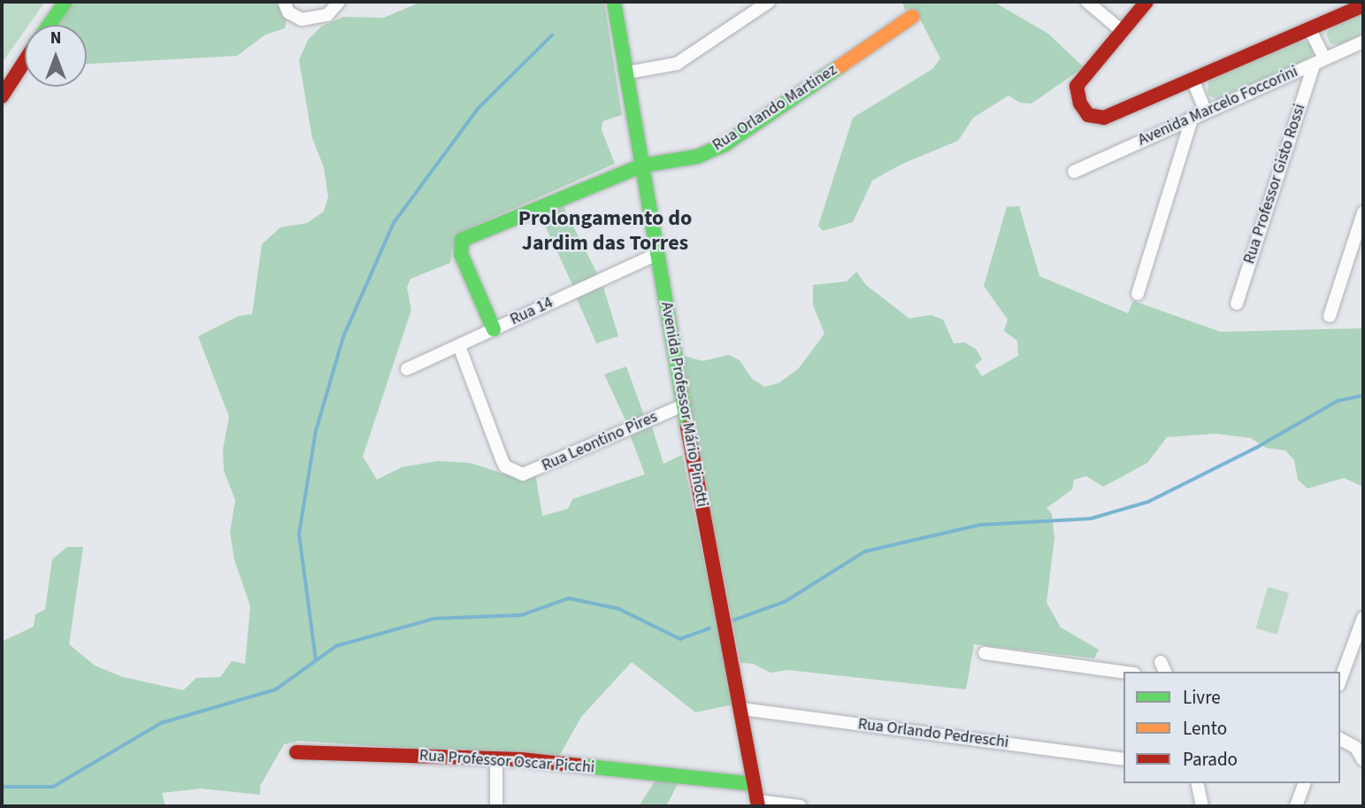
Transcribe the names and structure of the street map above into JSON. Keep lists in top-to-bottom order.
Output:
{
  "streets": {
    "street": [
      "Avenida Marcelo Foccorini",
      "Rua Orlando Martinez",
      "Rua Professor Gisto Rossi",
      "Rua 14",
      "Avenida Professor Mário Pinotti",
      "Rua Leontino Pires",
      "Rua Orlando Pedreschi",
      "Rua Professor Oscar Picchi"
    ]
  },
  "crossings": [
    ["Avenida Marcelo Foccorini", "Rua Professor Gisto Rossi"],
    ["Rua Orlando Martinez", "Rua 14"],
    ["Rua Orlando Martinez", "Avenida Professor Mário Pinotti"],
    ["Rua 14", "Avenida Professor Mário Pinotti"],
    ["Rua 14", "Rua Leontino Pires"],
    ["Avenida Professor Mário Pinotti", "Rua Leontino Pires"],
    ["Avenida Professor Mário Pinotti", "Rua Orlando Pedreschi"],
    ["Avenida Professor Mário Pinotti", "Rua Professor Oscar Picchi"]
  ],
  "districts": ["Prolongamento do Jardim das Torres"],
  "legend": ["Livre", "Lento", "Parado"],
  "north": "top"
}
